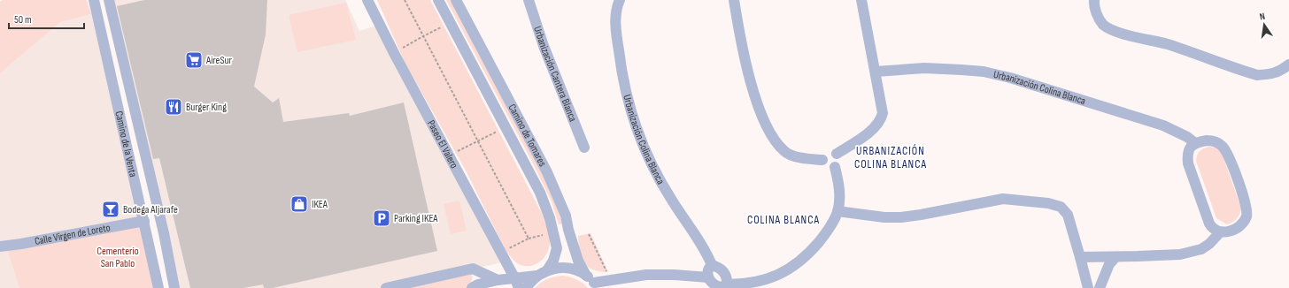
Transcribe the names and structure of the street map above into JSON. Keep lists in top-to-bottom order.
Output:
{
  "streets": {
    "street": [
      "Urbanización Cantera Blanca",
      "Urbanización Colina Blanca",
      "Camino de Tomares",
      "Camino de la Venta",
      "Paseo El Valero",
      "Calle Virgen de Loreto"
    ]
  },
  "crossings": [
    ["Camino de la Venta", "Calle Virgen de Loreto"]
  ],
  "districts": ["URBANIZACIÓN COLINA BLANCA", "COLINA BLANCA"],
  "parks": ["Cementerio San Pablo"],
  "places": {
    "supermarket": ["AireSur"],
    "restaurant": ["Burger King"],
    "shop": ["IKEA"],
    "bar": ["Bodega Aljarafe"],
    "parking": ["Parking IKEA"]
  },
  "scale_bar": "50 m",
  "north": "top"
}
